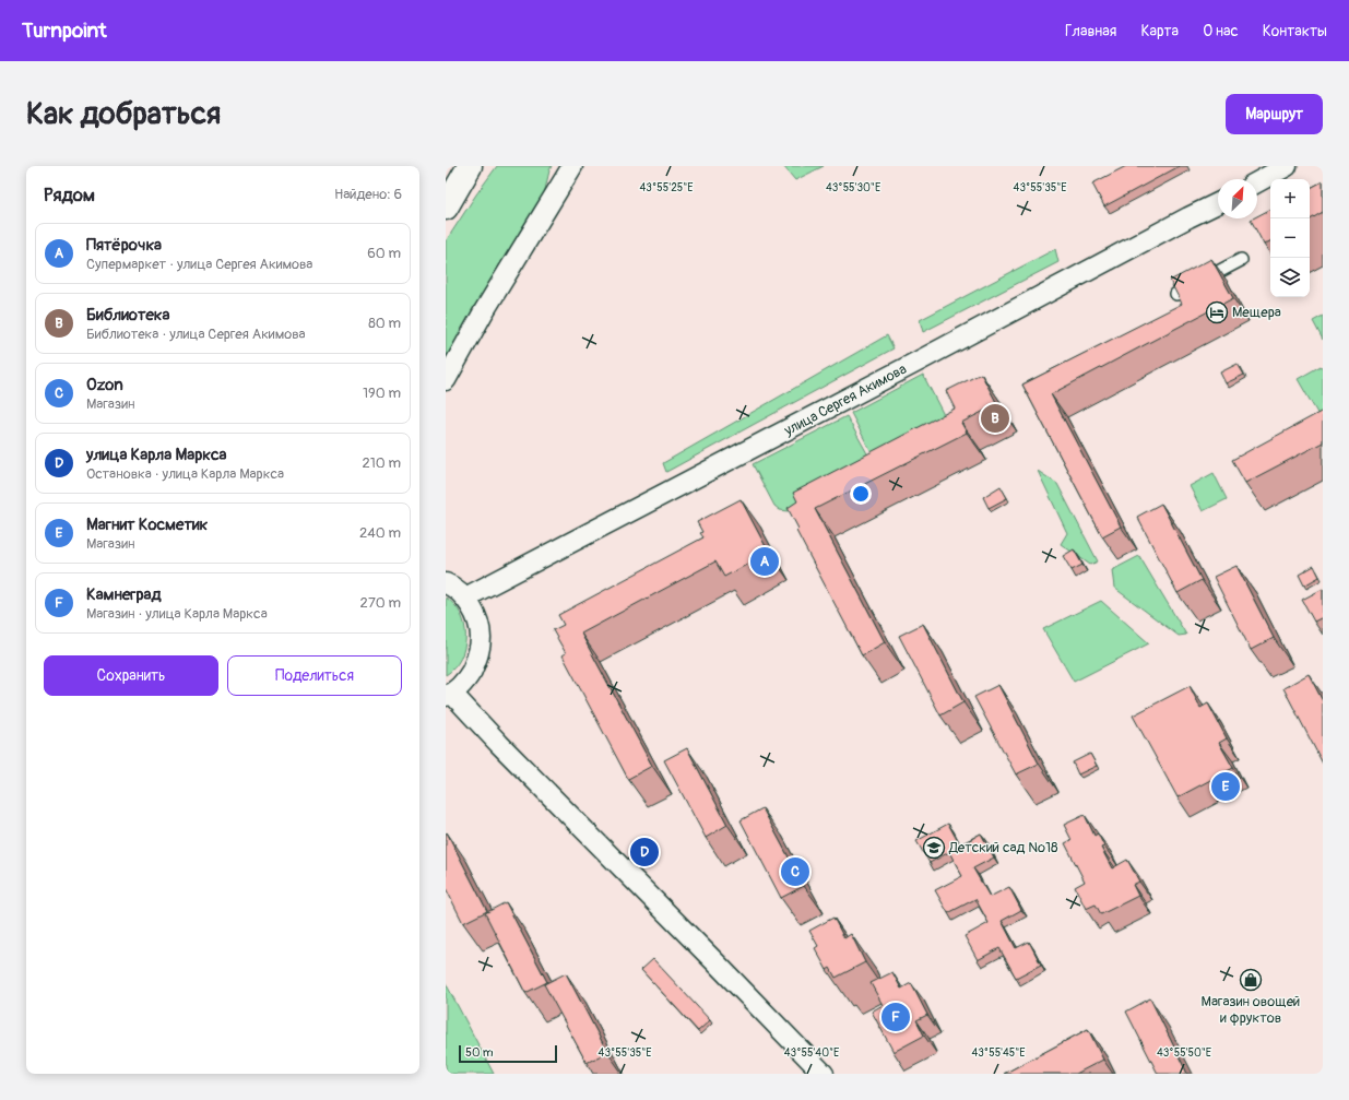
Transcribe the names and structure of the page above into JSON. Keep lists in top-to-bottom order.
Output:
{
  "streets": {
    "street": ["улица Сергея Акимова"]
  },
  "places": {
    "hotel": ["Мещера"],
    "school or university": ["Детский сад №18"],
    "shop": ["Магазин овощей и фруктов"]
  },
  "scale_bar": "50 m",
  "north": "top right",
  "page": {
    "header": "Turnpoint",
    "nav": [
      "Главная",
      "Карта",
      "О нас",
      "Контакты"
    ],
    "buttons": [
      "Маршрут",
      ["Сохранить", "Поделиться"]
    ],
    "title": "Как добраться",
    "heading": ["Рядом", "Найдено: 6"],
    "map_buttons": ["+", "−"],
    "list": [
      {
        "mark": "A",
        "name": "Пятёрочка",
        "note": "Супермаркет · улица Сергея Акимова",
        "value": "60 m"
      },
      {
        "mark": "B",
        "name": "Библиотека",
        "note": "Библиотека · улица Сергея Акимова",
        "value": "80 m"
      },
      {
        "mark": "C",
        "name": "Ozon",
        "note": "Магазин",
        "value": "190 m"
      },
      {
        "mark": "D",
        "name": "улица Карла Маркса",
        "note": "Остановка · улица Карла Маркса",
        "value": "210 m"
      },
      {
        "mark": "E",
        "name": "Магнит Косметик",
        "note": "Магазин",
        "value": "240 m"
      },
      {
        "mark": "F",
        "name": "Камнеград",
        "note": "Магазин · улица Карла Маркса",
        "value": "270 m"
      }
    ],
    "pins": [
      "B",
      "A",
      "E",
      "D",
      "C",
      "F"
    ],
    "scale": "50 m"
  },
  "coordinates": [
    "43°55'25\"E",
    "43°55'30\"E",
    "43°55'35\"E",
    "43°55'40\"E",
    "43°55'45\"E",
    "43°55'50\"E"
  ]
}
